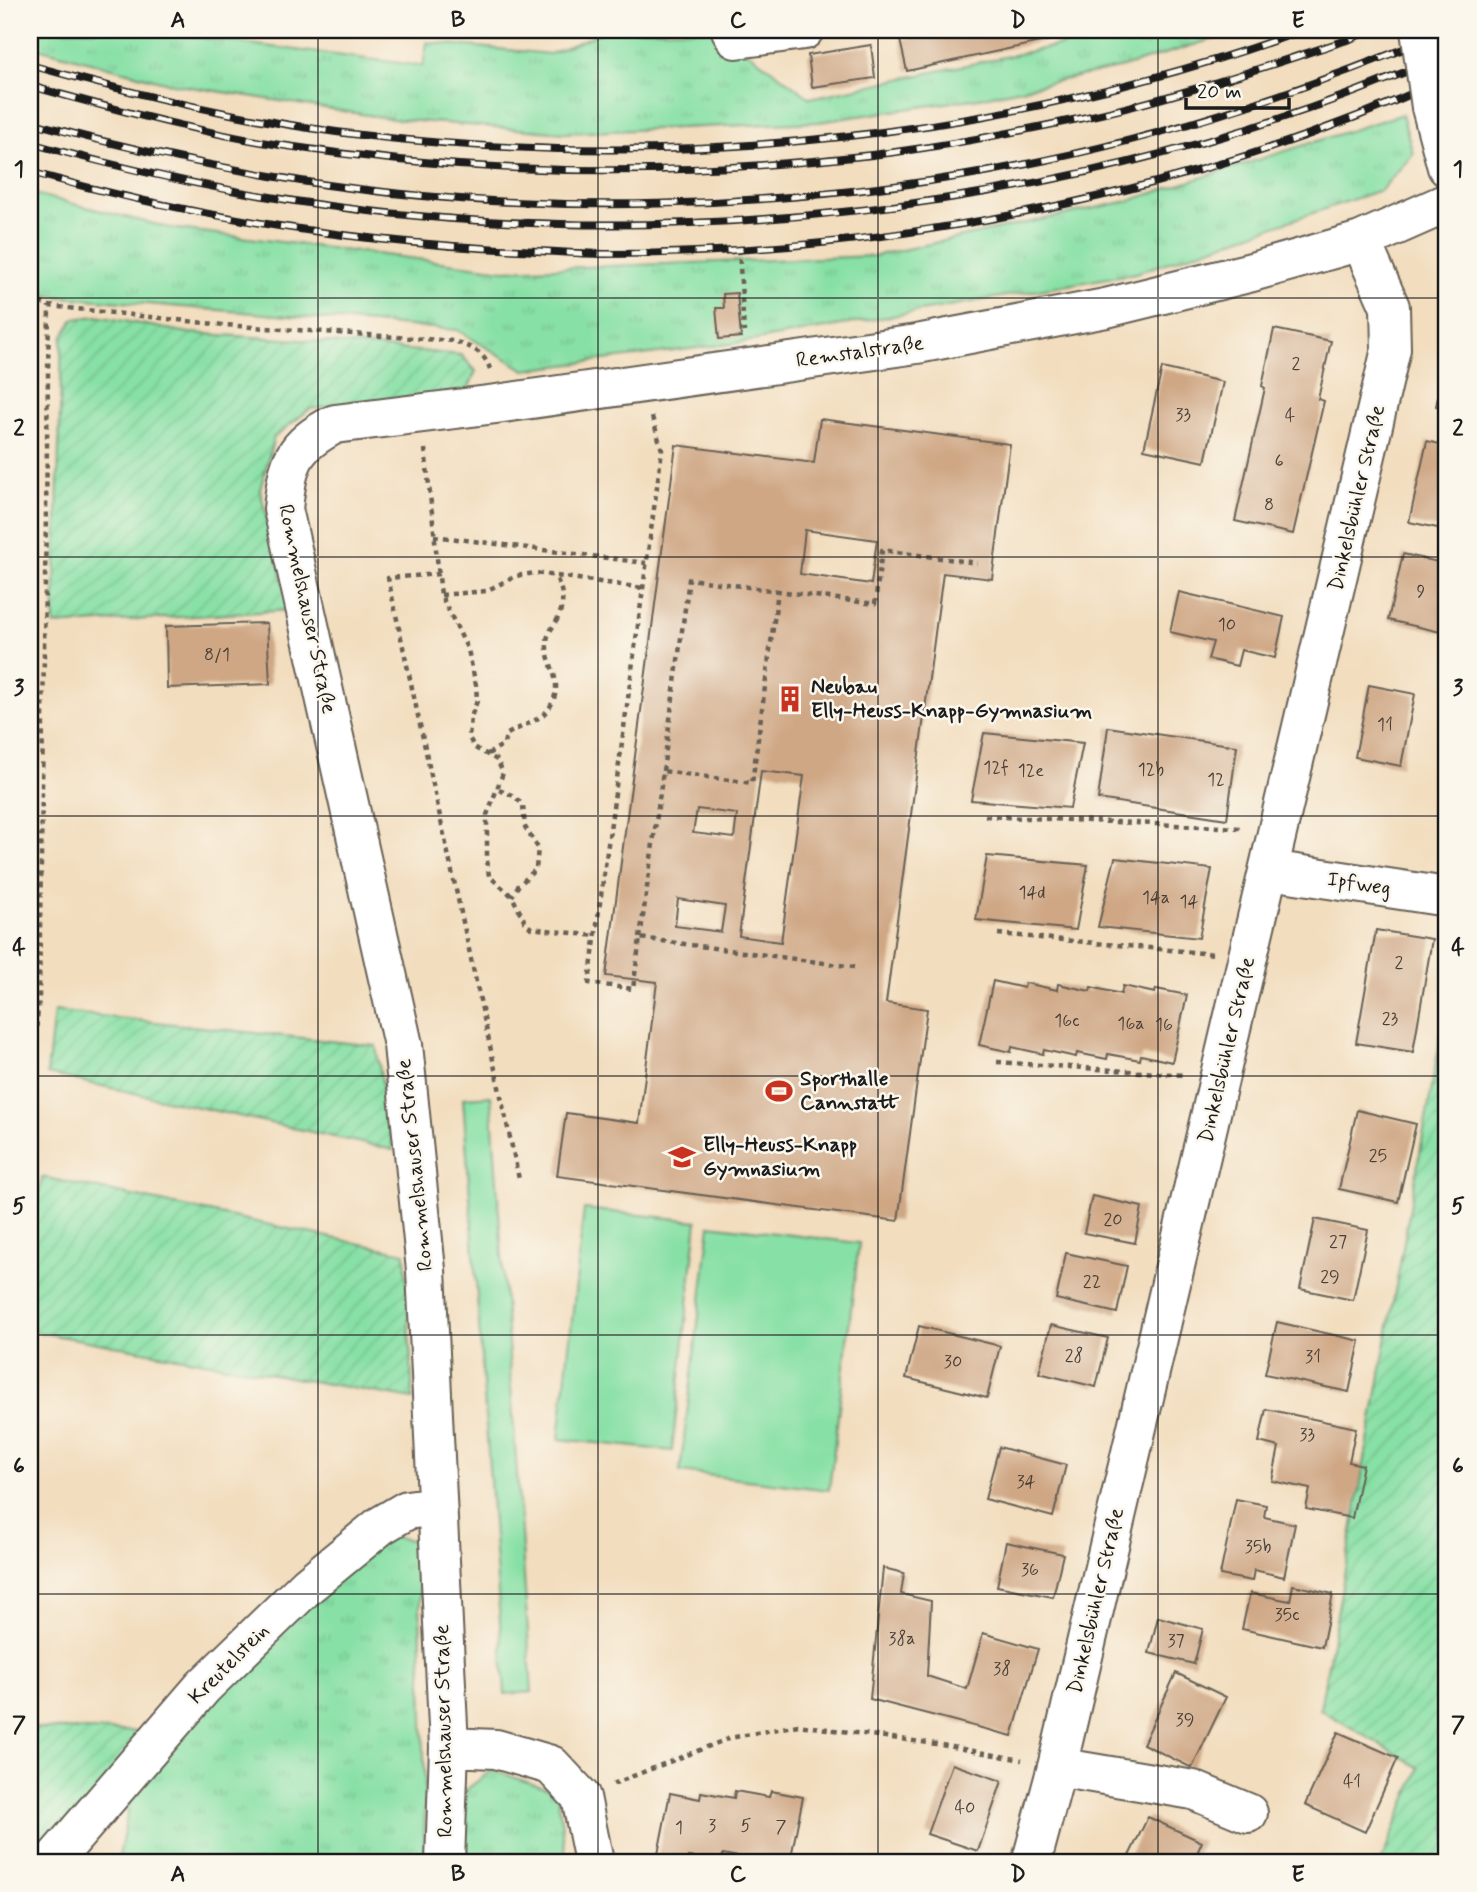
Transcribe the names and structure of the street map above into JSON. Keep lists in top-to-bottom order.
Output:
{
  "streets": {
    "street": [
      "Remstalstraße",
      "Dinkelsbühler Straße",
      "Rommelshauser Straße",
      "Ipfweg",
      "Kreutelstein"
    ]
  },
  "crossings": [
    ["Remstalstraße", "Dinkelsbühler Straße"],
    ["Remstalstraße", "Rommelshauser Straße"],
    ["Dinkelsbühler Straße", "Ipfweg"],
    ["Rommelshauser Straße", "Kreutelstein"]
  ],
  "places": {
    "building": ["Neubau Elly-Heuss-Knapp-Gymnasium"],
    "sports": ["Sporthalle Cannstatt"],
    "school or university": ["Elly-Heuss-Knapp Gymnasium"]
  },
  "house_numbers": [
    "2",
    "33",
    "4",
    "6",
    "8",
    "9",
    "10",
    "8/1",
    "11",
    "12f",
    "12b",
    "12e",
    "12",
    "14d",
    "14a",
    "14",
    "2",
    "23",
    "16c",
    "16a",
    "16",
    "25",
    "20",
    "27",
    "29",
    "22",
    "28",
    "31",
    "30",
    "33",
    "34",
    "35b",
    "36",
    "35c",
    "38a",
    "37",
    "38",
    "39",
    "41",
    "40",
    "3",
    "5",
    "7",
    "1"
  ],
  "scale_bar": "20 m",
  "grid": {
    "columns": [
      "A",
      "B",
      "C",
      "D",
      "E"
    ],
    "rows": [
      "1",
      "2",
      "3",
      "4",
      "5",
      "6",
      "7"
    ]
  }
}
